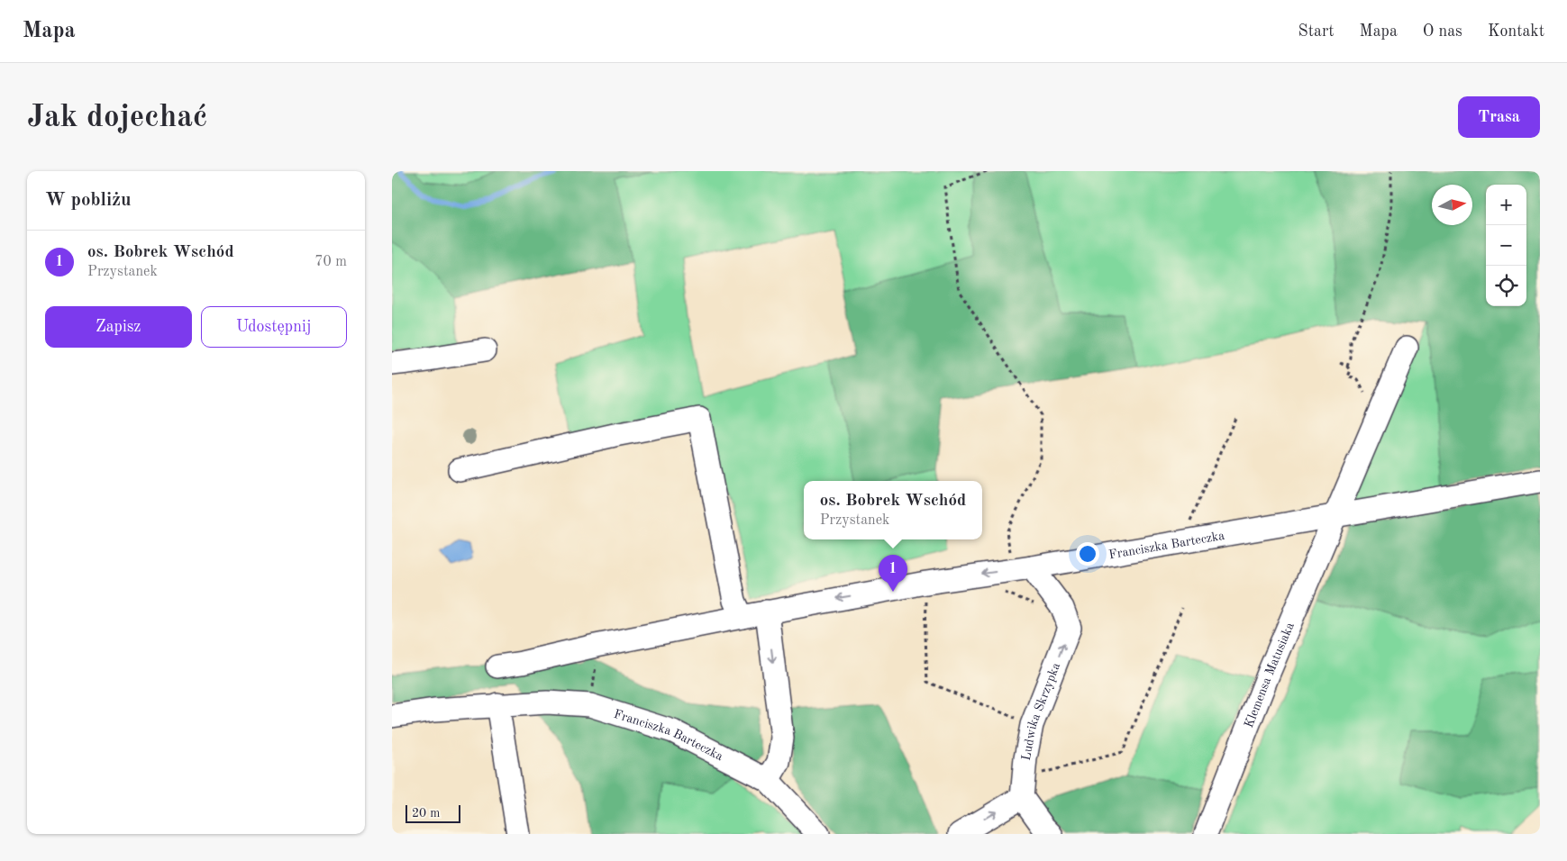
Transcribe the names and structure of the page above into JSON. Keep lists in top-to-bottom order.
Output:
{
  "streets": {
    "street": ["Franciszka Barteczka", "Klemensa Matusiaka", "Ludwika Skrzypka"]
  },
  "crossings": [
    ["Franciszka Barteczka", "Klemensa Matusiaka"],
    ["Franciszka Barteczka", "Ludwika Skrzypka"]
  ],
  "one_way": ["Ludwika Skrzypka"],
  "scale_bar": "20 m",
  "north": "right",
  "page": {
    "header": "Mapa",
    "nav": [
      "Start",
      "Mapa",
      "O nas",
      "Kontakt"
    ],
    "buttons": [
      "Trasa",
      ["Zapisz", "Udostępnij"]
    ],
    "title": "Jak dojechać",
    "heading": "W pobliżu",
    "map_buttons": ["+", "−"],
    "list": [
      {
        "mark": "1",
        "name": "os. Bobrek Wschód",
        "note": "Przystanek",
        "value": "70 m"
      }
    ],
    "popup": ["os. Bobrek Wschód", "Przystanek"],
    "pins": "1",
    "scale": "20 m"
  }
}
